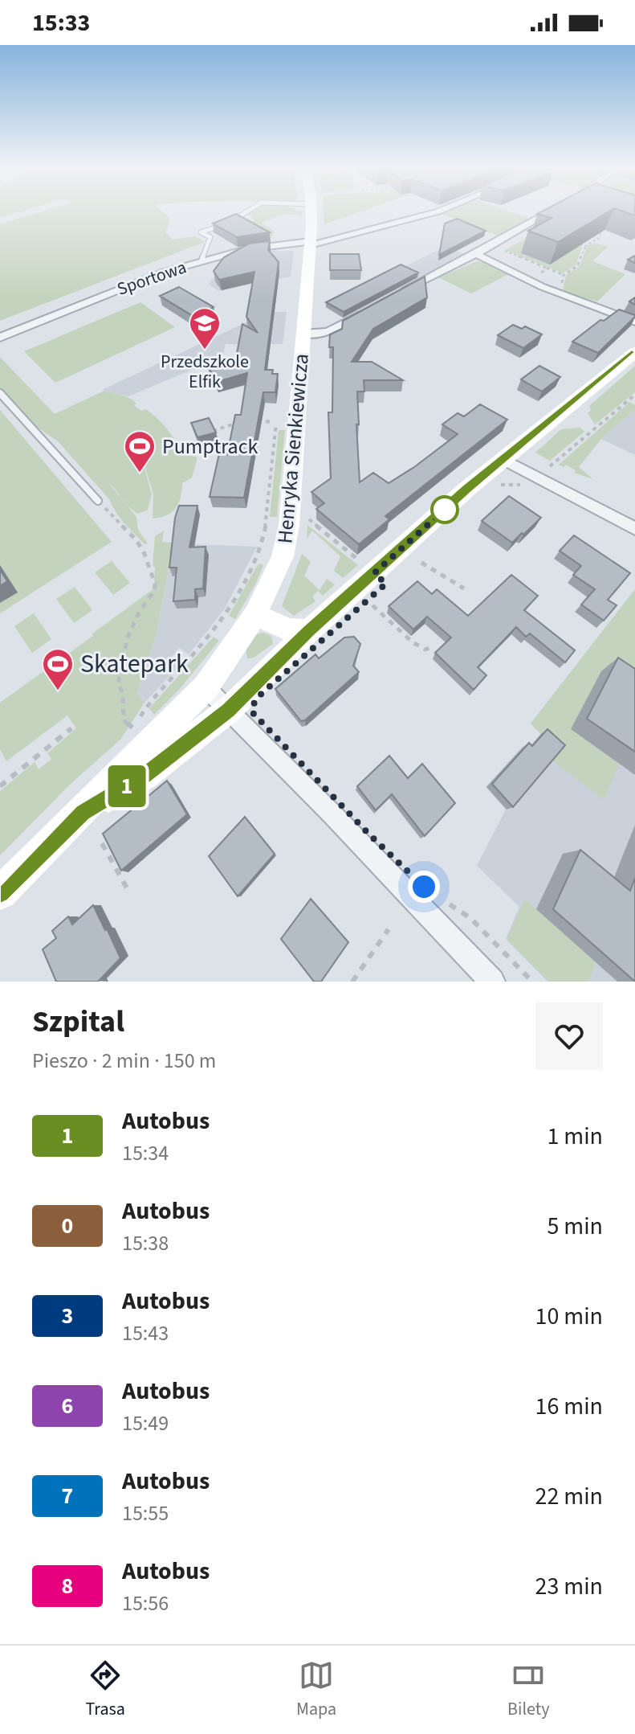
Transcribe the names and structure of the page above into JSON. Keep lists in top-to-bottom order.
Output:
{
  "streets": {
    "main road": ["Henryka Sienkiewicza"],
    "street": ["Sportowa"]
  },
  "crossings": [
    ["Sportowa", "Henryka Sienkiewicza"]
  ],
  "places": {
    "school or university": ["Przedszkole Elfik"],
    "sports": ["Pumptrack", "Skatepark"]
  },
  "lines": ["bus line 1"],
  "page": {
    "status": "15:33",
    "on_map": "1",
    "heading": ["Szpital", "Pieszo · 2 min · 150 m"],
    "list": [
      {
        "mark": "1",
        "name": "Autobus",
        "note": "15:34",
        "value": "1 min"
      },
      {
        "mark": "0",
        "name": "Autobus",
        "note": "15:38",
        "value": "5 min"
      },
      {
        "mark": "3",
        "name": "Autobus",
        "note": "15:43",
        "value": "10 min"
      },
      {
        "mark": "6",
        "name": "Autobus",
        "note": "15:49",
        "value": "16 min"
      },
      {
        "mark": "7",
        "name": "Autobus",
        "note": "15:55",
        "value": "22 min"
      },
      {
        "mark": "8",
        "name": "Autobus",
        "note": "15:56",
        "value": "23 min"
      }
    ],
    "tabs": ["Trasa", "Mapa", "Bilety"]
  }
}
